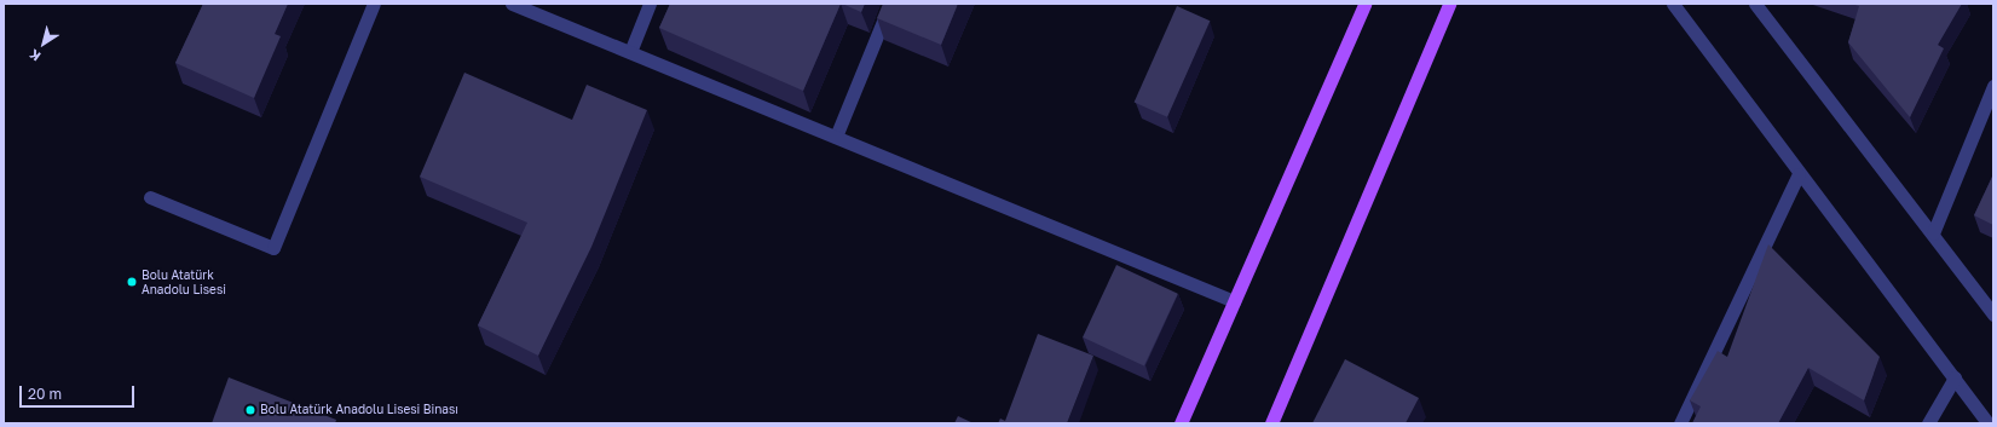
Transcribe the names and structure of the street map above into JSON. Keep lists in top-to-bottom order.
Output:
{
  "places": ["Bolu Atatürk Anadolu Lisesi", "Bolu Atatürk Anadolu Lisesi Binası"],
  "scale_bar": "20 m",
  "north": "bottom left"
}
